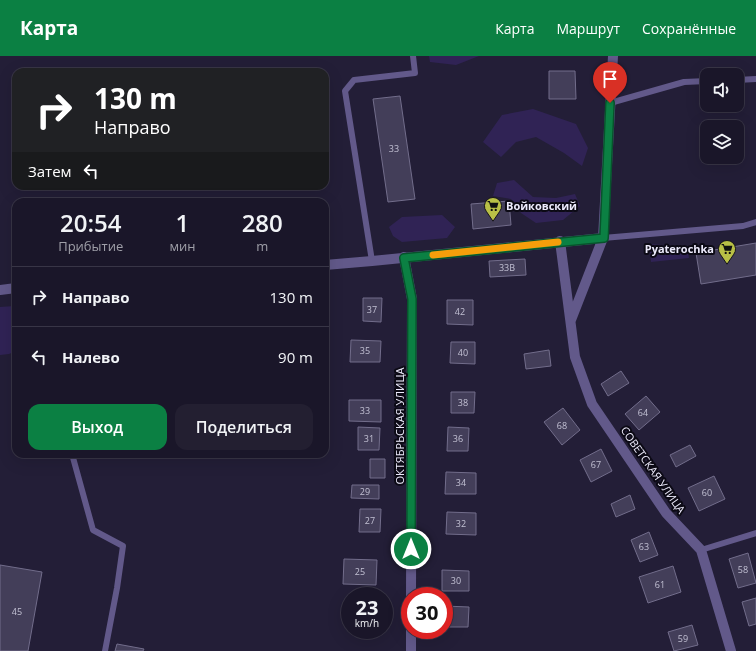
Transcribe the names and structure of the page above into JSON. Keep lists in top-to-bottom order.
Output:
{
  "streets": {
    "street": ["ОКТЯБРЬСКАЯ УЛИЦА", "СОВЕТСКАЯ УЛИЦА"]
  },
  "places": {
    "supermarket": ["Войковский", "Pyaterochka"]
  },
  "house_numbers": [
    "33",
    "33В",
    "37",
    "42",
    "35",
    "40",
    "38",
    "33",
    "64",
    "68",
    "31",
    "36",
    "67",
    "34",
    "29",
    "60",
    "27",
    "32",
    "63",
    "58",
    "25",
    "30",
    "61",
    "45",
    "59"
  ],
  "page": {
    "header": "Карта",
    "nav": ["Карта", "Маршрут", "Сохранённые"],
    "turn": ["130 m", "Направо"],
    "then": "Затем",
    "eta": [
      "20:54",
      "Прибытие",
      "1",
      "мин",
      "280",
      "m"
    ],
    "list": [
      {
        "name": "Направо",
        "value": "130 m"
      },
      {
        "name": "Налево",
        "value": "90 m"
      }
    ],
    "buttons": ["Выход", "Поделиться"],
    "speed": "23 km/h",
    "limit": "30"
  }
}
